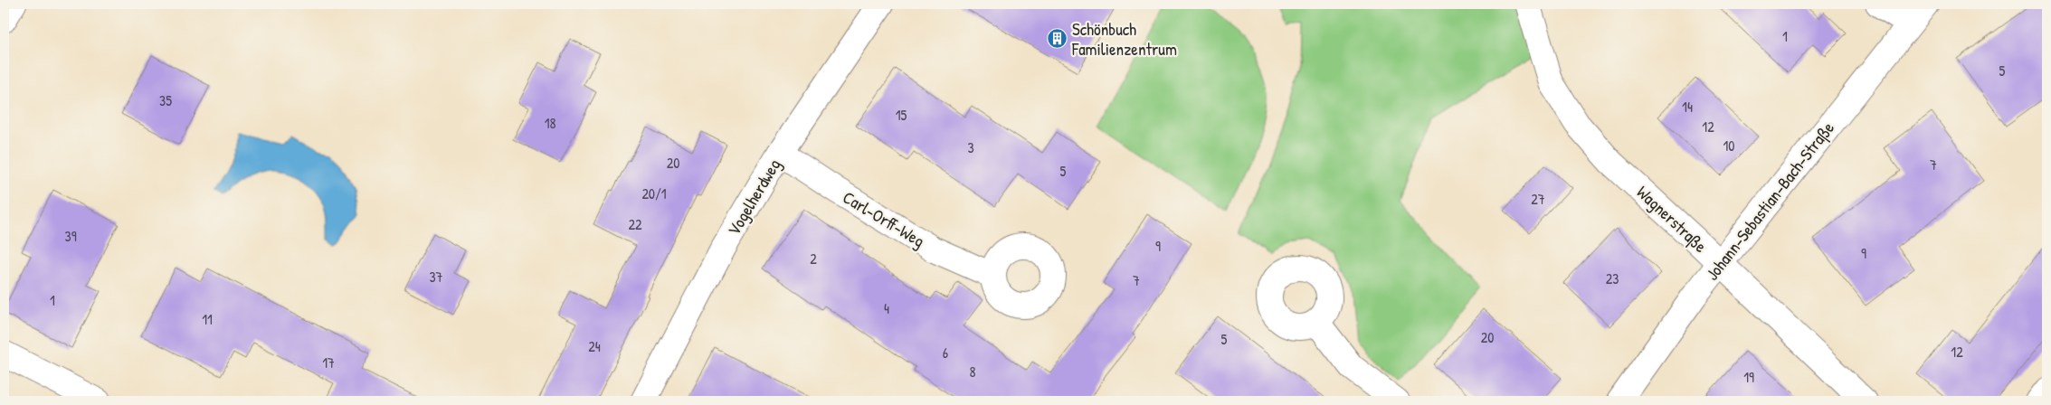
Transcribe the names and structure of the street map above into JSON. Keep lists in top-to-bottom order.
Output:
{
  "streets": {
    "street": [
      "Vogelherdweg",
      "Johann-Sebastian-Bach-Straße",
      "Carl-Orff-Weg",
      "Wagnerstraße"
    ]
  },
  "crossings": [
    ["Vogelherdweg", "Carl-Orff-Weg"],
    ["Johann-Sebastian-Bach-Straße", "Wagnerstraße"]
  ],
  "places": {
    "building": ["Schönbuch Familienzentrum"]
  },
  "house_numbers": [
    "1",
    "5",
    "35",
    "14",
    "15",
    "18",
    "12",
    "10",
    "3",
    "20",
    "7",
    "5",
    "20/1",
    "27",
    "22",
    "39",
    "9",
    "9",
    "2",
    "37",
    "23",
    "7",
    "1",
    "4",
    "11",
    "20",
    "5",
    "24",
    "12",
    "6",
    "17",
    "8",
    "19"
  ]
}
